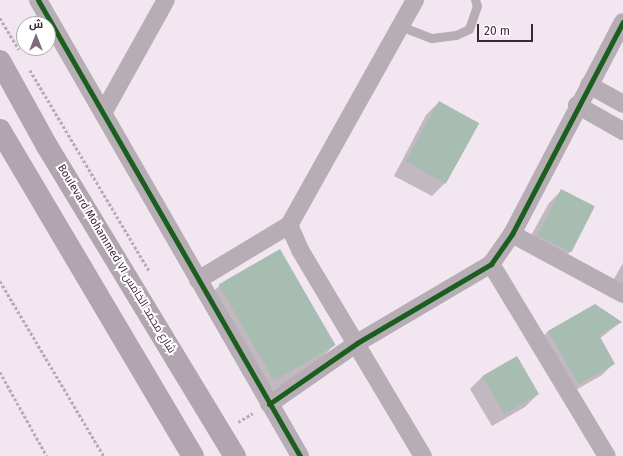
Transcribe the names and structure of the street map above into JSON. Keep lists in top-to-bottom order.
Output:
{
  "streets": {
    "main road": ["Boulevard Mohammed VI شارع محمد الخامس"]
  },
  "scale_bar": "20 m",
  "north": "top"
}
